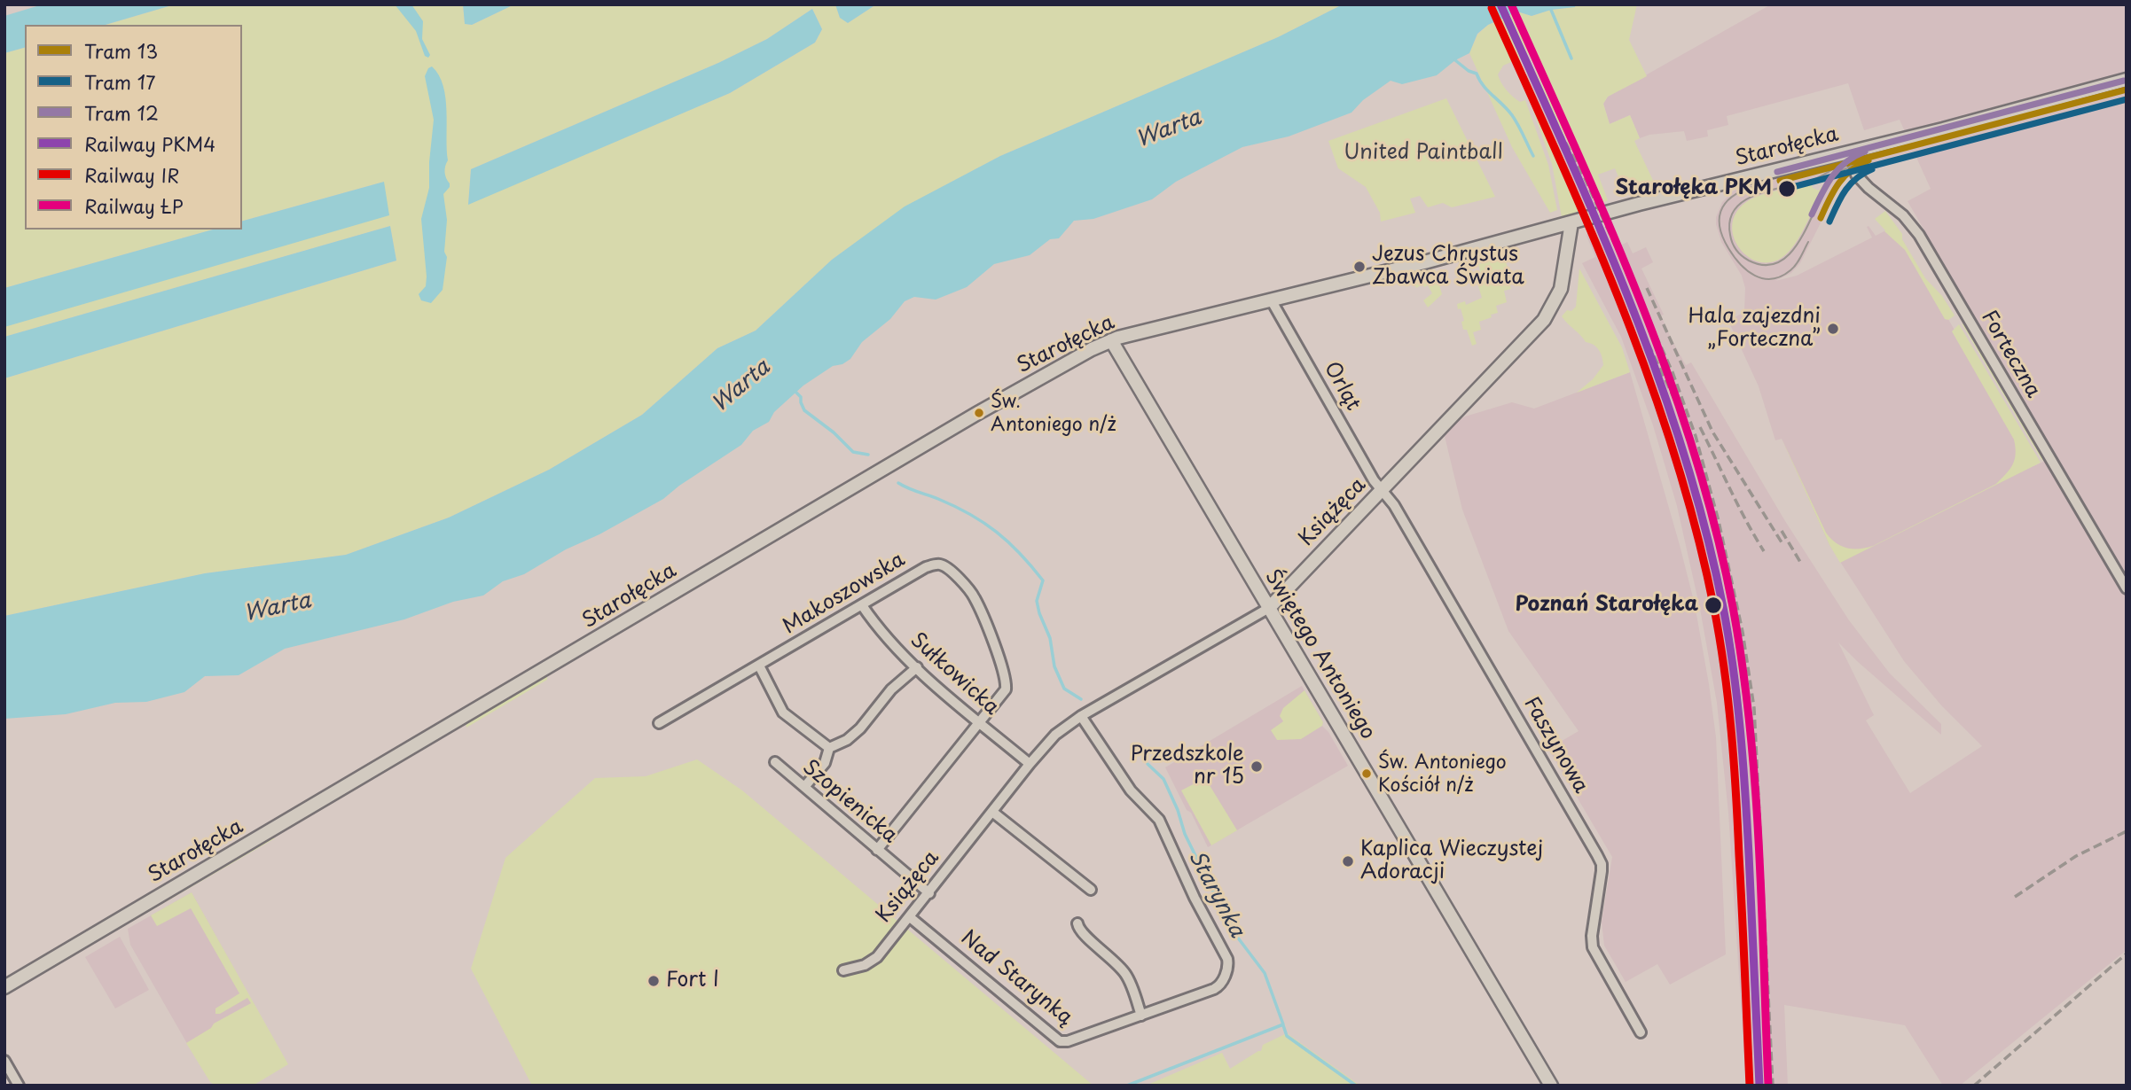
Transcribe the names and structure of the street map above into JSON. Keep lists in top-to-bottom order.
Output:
{
  "streets": {
    "street": [
      "Starołęcka",
      "Forteczna",
      "Orląt",
      "Książęca",
      "Makoszowska",
      "Świętego Antoniego",
      "Sułkowicka",
      "Faszynowa",
      "Szopienicka",
      "Nad Starynką"
    ]
  },
  "crossings": [
    ["Starołęcka", "Forteczna"],
    ["Starołęcka", "Orląt"],
    ["Starołęcka", "Książęca"],
    ["Starołęcka", "Świętego Antoniego"],
    ["Orląt", "Książęca"],
    ["Orląt", "Faszynowa"],
    ["Książęca", "Świętego Antoniego"],
    ["Książęca", "Sułkowicka"],
    ["Książęca", "Faszynowa"],
    ["Książęca", "Szopienicka"],
    ["Książęca", "Nad Starynką"],
    ["Makoszowska", "Sułkowicka"],
    ["Makoszowska", "Szopienicka"]
  ],
  "water": ["Warta", "Starynka"],
  "parks": ["United Paintball"],
  "places": [
    "Starołęka PKM",
    "Jezus Chrystus Zbawca Świata",
    "Hala zajezdni „Forteczna”",
    "Św. Antoniego n/ż",
    "Poznań Starołęka",
    "Przedszkole nr 15",
    "Św. Antoniego Kościół n/ż",
    "Kaplica Wieczystej Adoracji",
    "Fort I"
  ],
  "lines": [
    "rail line PKM4",
    "rail line ŁP",
    "rail line IR",
    "tram line 12",
    "tram line 13",
    "tram line 17"
  ],
  "legend": [
    "Tram 13",
    "Tram 17",
    "Tram 12",
    "Railway PKM4",
    "Railway IR",
    "Railway ŁP"
  ]
}
